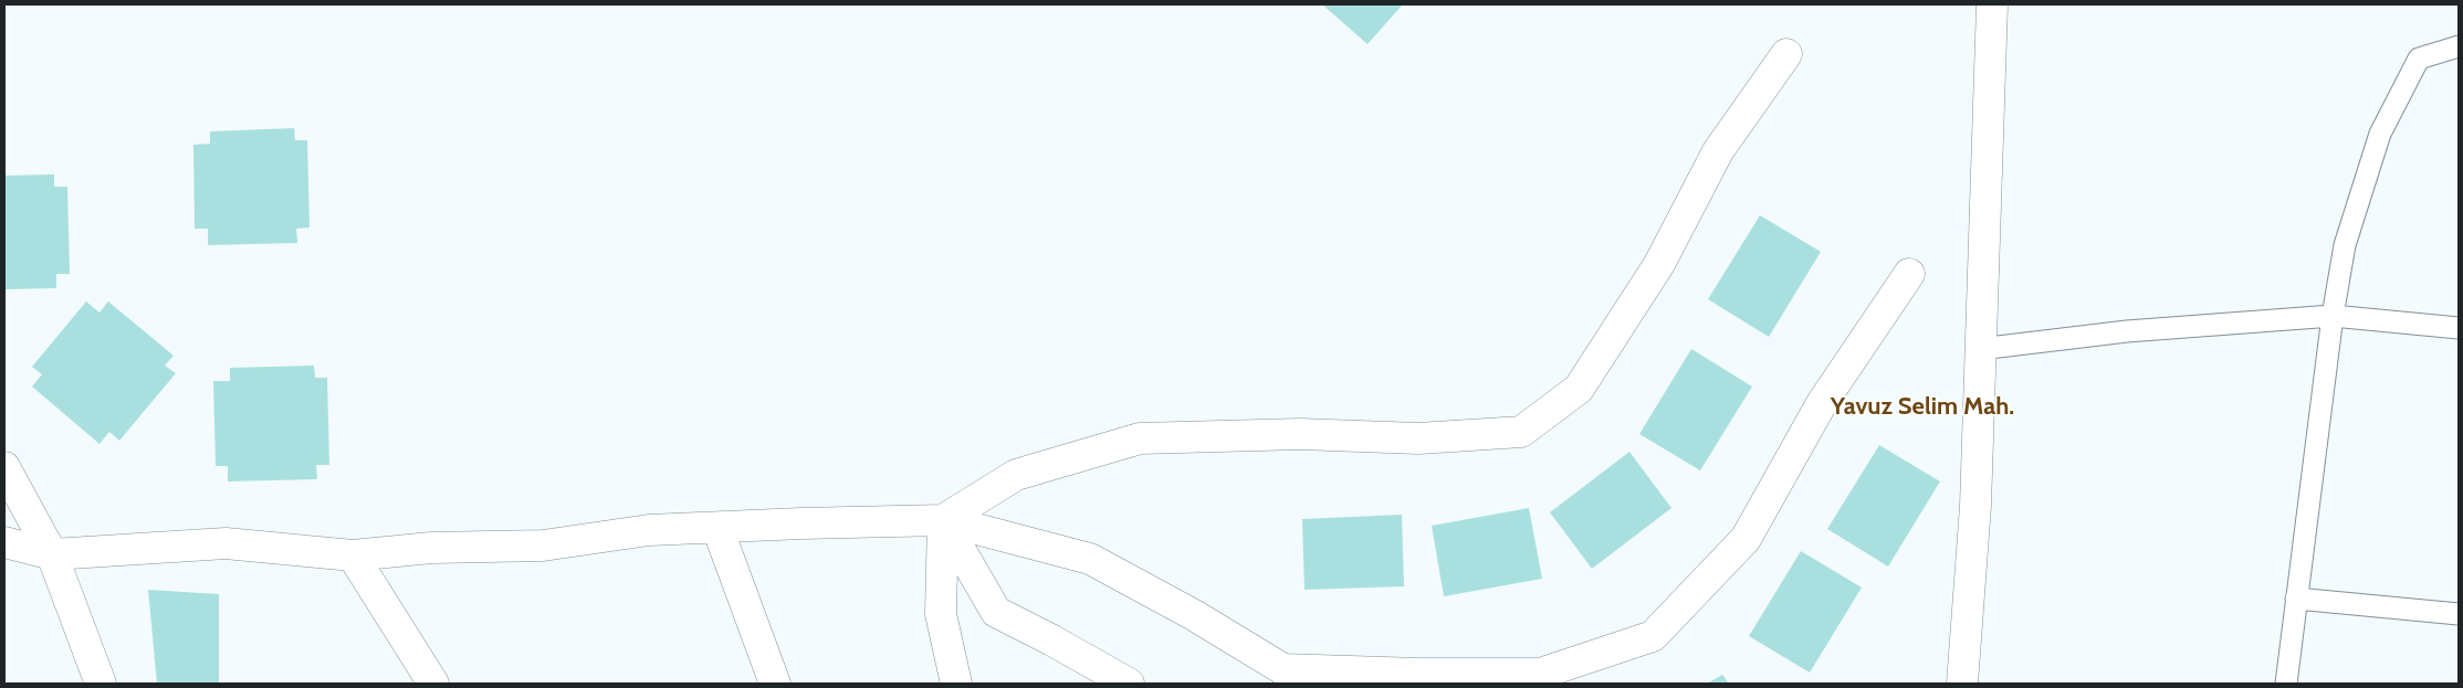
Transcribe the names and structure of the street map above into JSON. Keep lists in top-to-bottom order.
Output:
{
  "districts": ["Yavuz Selim Mah."]
}
